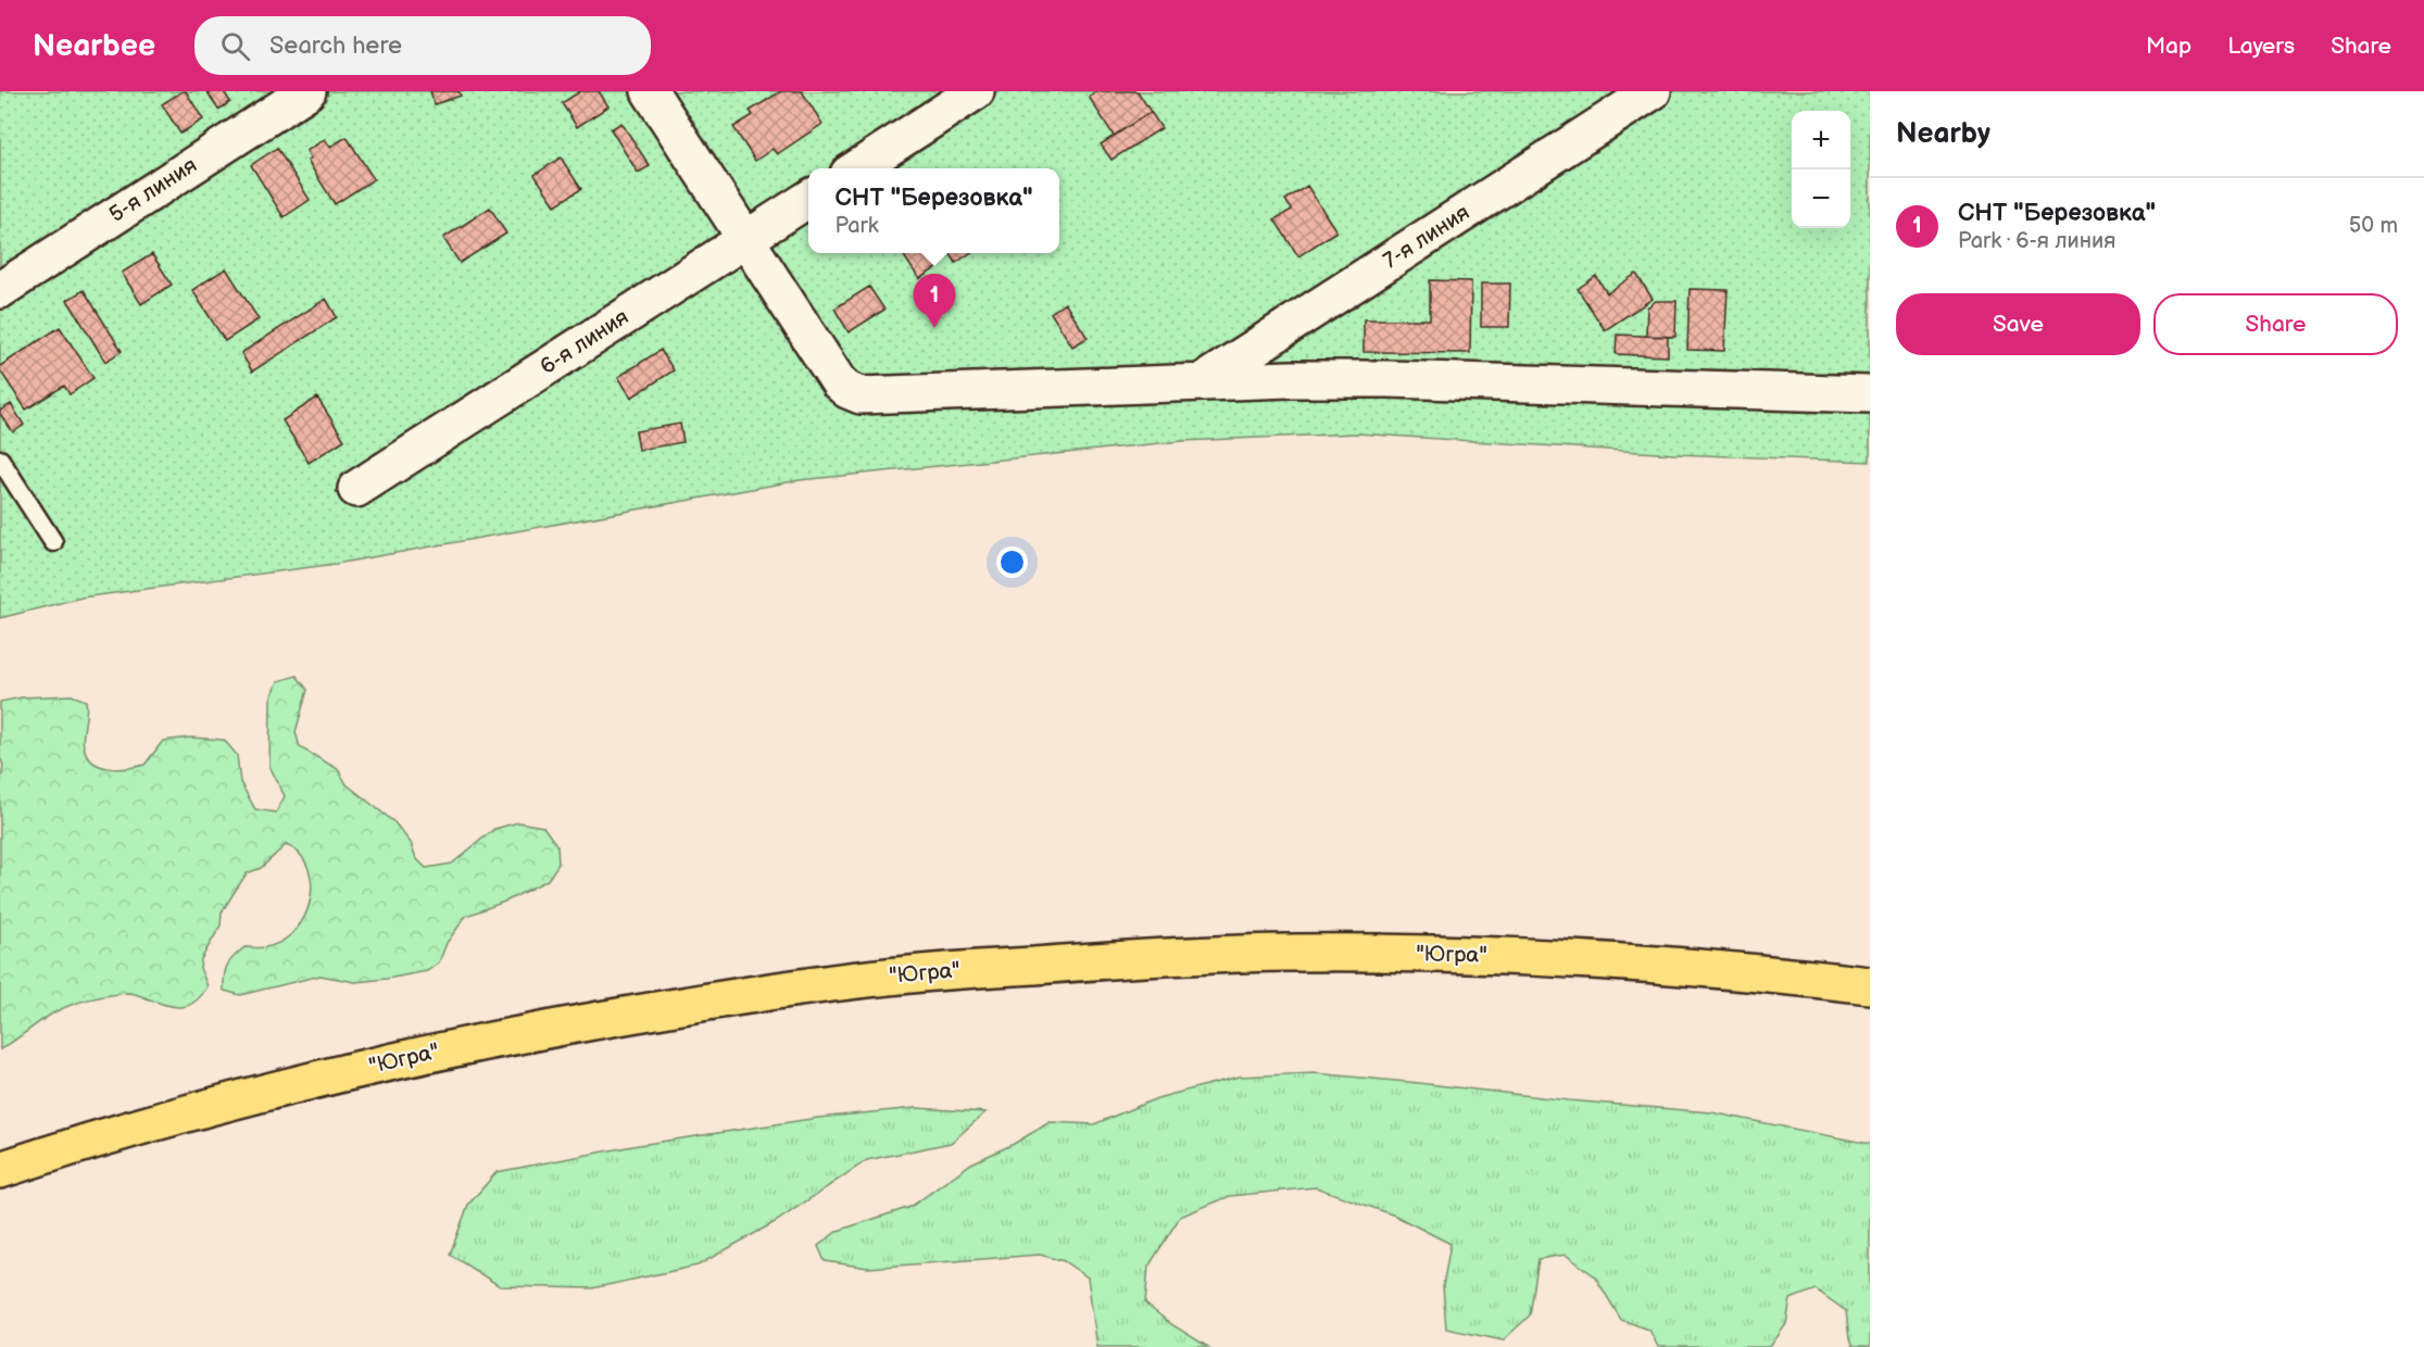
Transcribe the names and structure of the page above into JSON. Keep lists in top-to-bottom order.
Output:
{
  "streets": {
    "highway": ["\"Югра\""],
    "street": ["5-я линия", "7-я линия", "6-я линия"]
  },
  "page": {
    "header": "Nearbee",
    "search": "Search here",
    "nav": ["Map", "Layers", "Share"],
    "heading": "Nearby",
    "map_buttons": ["+", "−"],
    "popup": ["СНТ \"Березовка\"", "Park"],
    "list": [
      {
        "mark": "1",
        "name": "СНТ \"Березовка\"",
        "note": "Park · 6-я линия",
        "value": "50 m"
      }
    ],
    "pins": "1",
    "buttons": ["Save", "Share"]
  }
}
